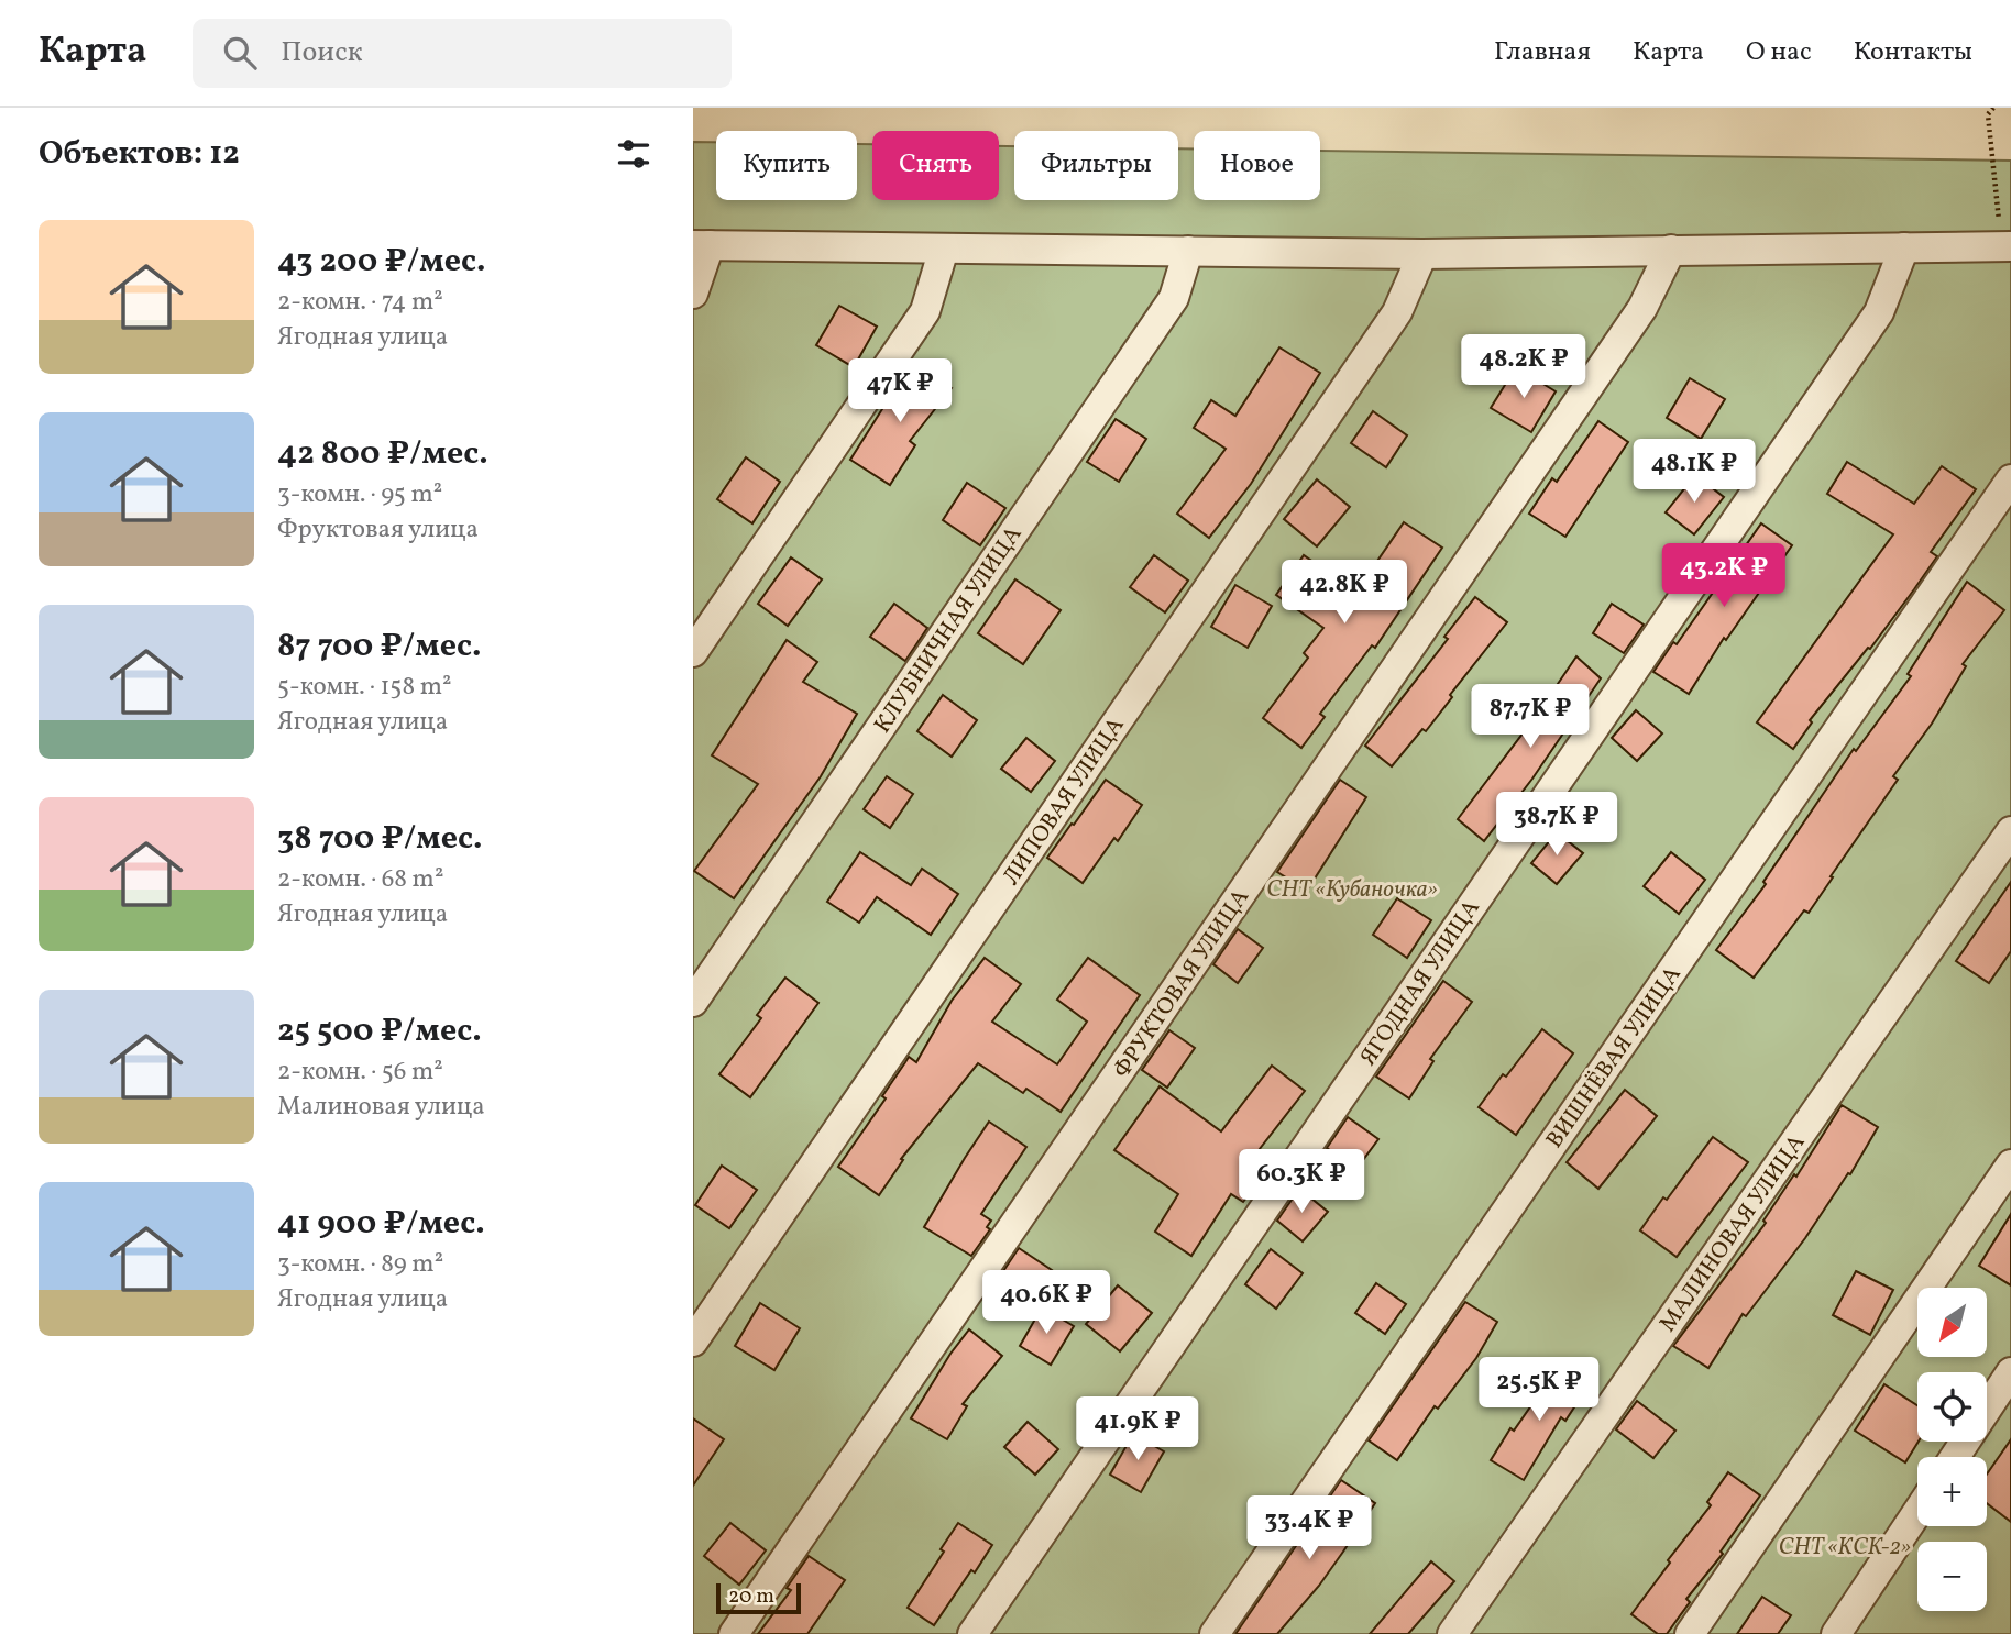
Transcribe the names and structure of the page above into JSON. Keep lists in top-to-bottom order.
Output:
{
  "streets": {
    "street": [
      "КЛУБНИЧНАЯ УЛИЦА",
      "ЛИПОВАЯ УЛИЦА",
      "ЯГОДНАЯ УЛИЦА",
      "ФРУКТОВАЯ УЛИЦА",
      "ВИШНЁВАЯ УЛИЦА",
      "МАЛИНОВАЯ УЛИЦА"
    ]
  },
  "parks": ["СНТ «Кубаночка»", "СНТ «КСК-2»"],
  "scale_bar": "20 m",
  "north": "bottom left",
  "page": {
    "header": "Карта",
    "search": "Поиск",
    "nav": [
      "Главная",
      "Карта",
      "О нас",
      "Контакты"
    ],
    "heading": "Объектов: 12",
    "chip": [
      "Купить",
      "Снять",
      "Фильтры",
      "Новое"
    ],
    "list": [
      {
        "name": "43 200 ₽/мес.",
        "note": "2-комн. · 74 m² · Ягодная улица"
      },
      {
        "name": "42 800 ₽/мес.",
        "note": "3-комн. · 95 m² · Фруктовая улица"
      },
      {
        "name": "87 700 ₽/мес.",
        "note": "5-комн. · 158 m² · Ягодная улица"
      },
      {
        "name": "38 700 ₽/мес.",
        "note": "2-комн. · 68 m² · Ягодная улица"
      },
      {
        "name": "25 500 ₽/мес.",
        "note": "2-комн. · 56 m² · Малиновая улица"
      },
      {
        "name": "41 900 ₽/мес.",
        "note": "3-комн. · 89 m² · Ягодная улица"
      }
    ],
    "price": [
      "48.2K ₽",
      "47K ₽",
      "48.1K ₽",
      "43.2K ₽",
      "42.8K ₽",
      "87.7K ₽",
      "38.7K ₽",
      "60.3K ₽",
      "40.6K ₽",
      "25.5K ₽",
      "41.9K ₽",
      "33.4K ₽"
    ],
    "map_buttons": ["+", "−"],
    "scale": "20 m"
  }
}
